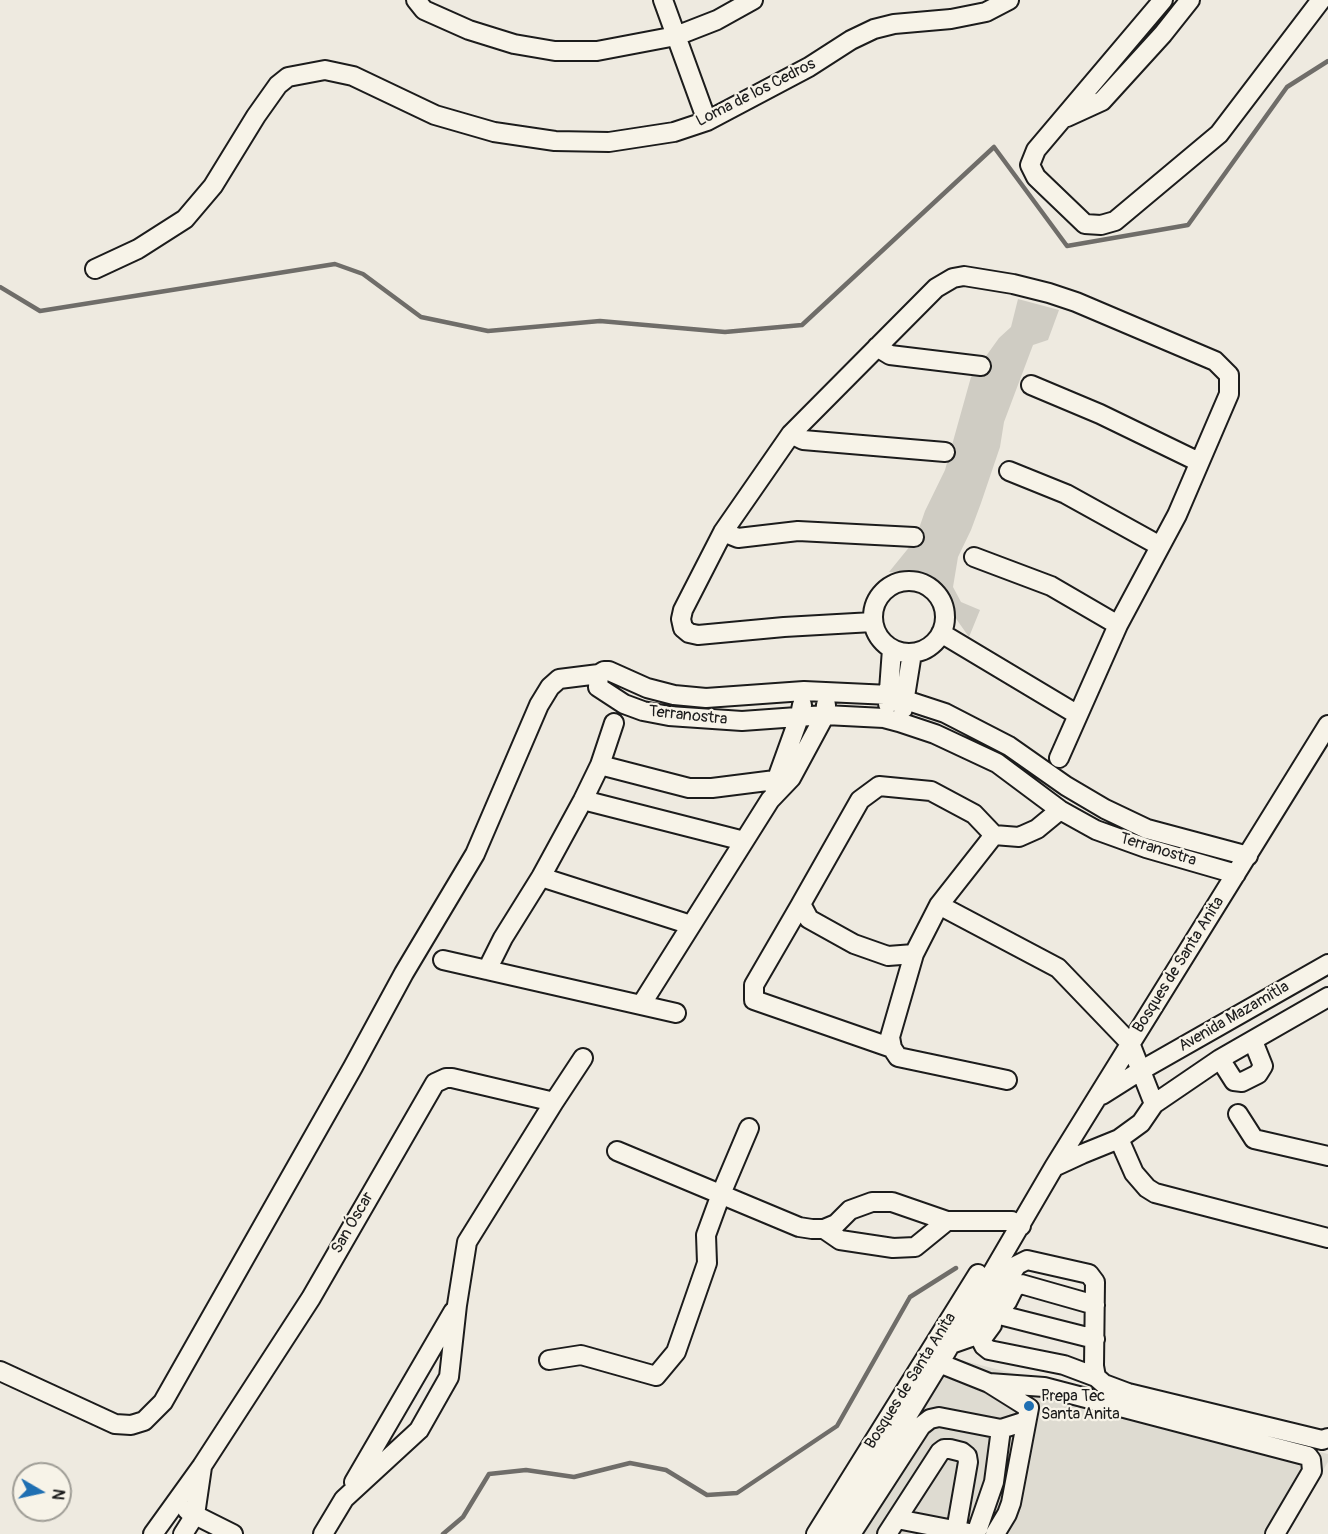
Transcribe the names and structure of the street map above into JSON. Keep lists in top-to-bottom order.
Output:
{
  "streets": {
    "street": [
      "Loma de los Cedros",
      "Terranostra",
      "Bosques de Santa Anita",
      "Avenida Mazamitla",
      "San Óscar"
    ]
  },
  "crossings": [
    ["Terranostra", "Bosques de Santa Anita"],
    ["Bosques de Santa Anita", "Avenida Mazamitla"]
  ],
  "places": ["Prepa Tec Santa Anita"],
  "north": "right"
}
